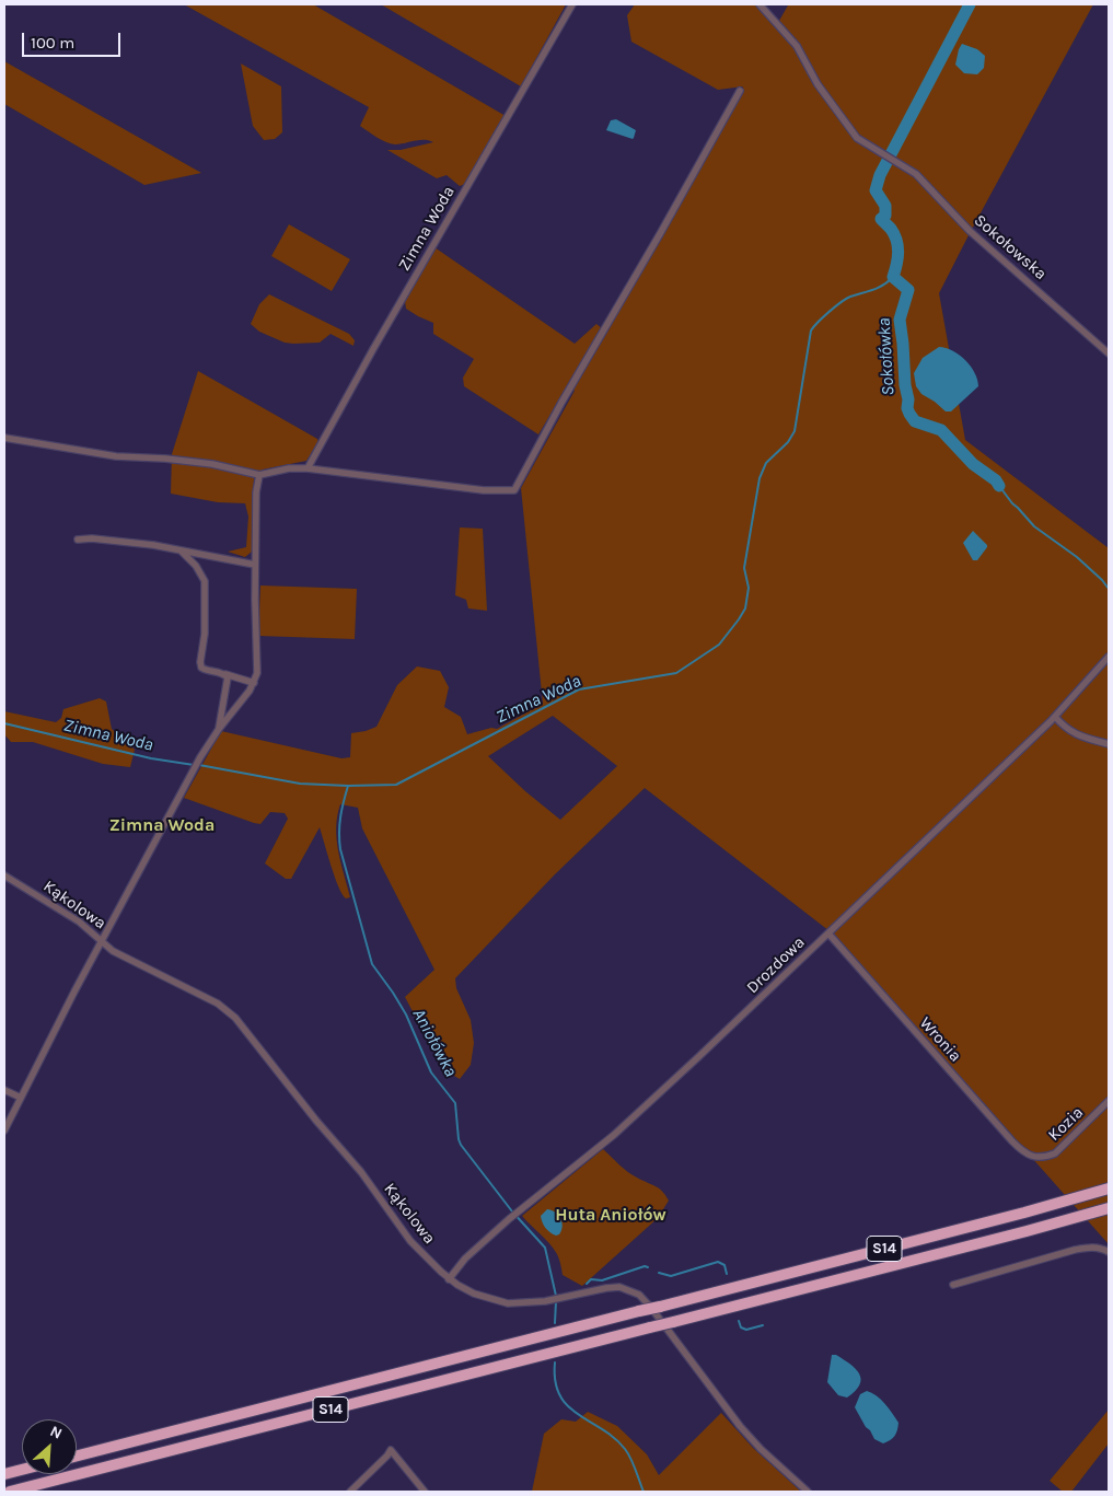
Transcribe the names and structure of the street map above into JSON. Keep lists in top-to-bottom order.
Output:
{
  "streets": {
    "highway": ["S14"],
    "street": [
      "Zimna Woda",
      "Sokołowska",
      "Kąkolowa",
      "Drozdowa",
      "Wronia",
      "Kozia"
    ]
  },
  "crossings": [
    ["Kąkolowa", "Drozdowa"],
    ["Drozdowa", "Wronia"],
    ["Wronia", "Kozia"]
  ],
  "districts": ["Zimna Woda", "Huta Aniołów"],
  "water": ["Sokołówka", "Zimna Woda", "Aniołówka"],
  "scale_bar": "100 m",
  "north": "top right"
}
